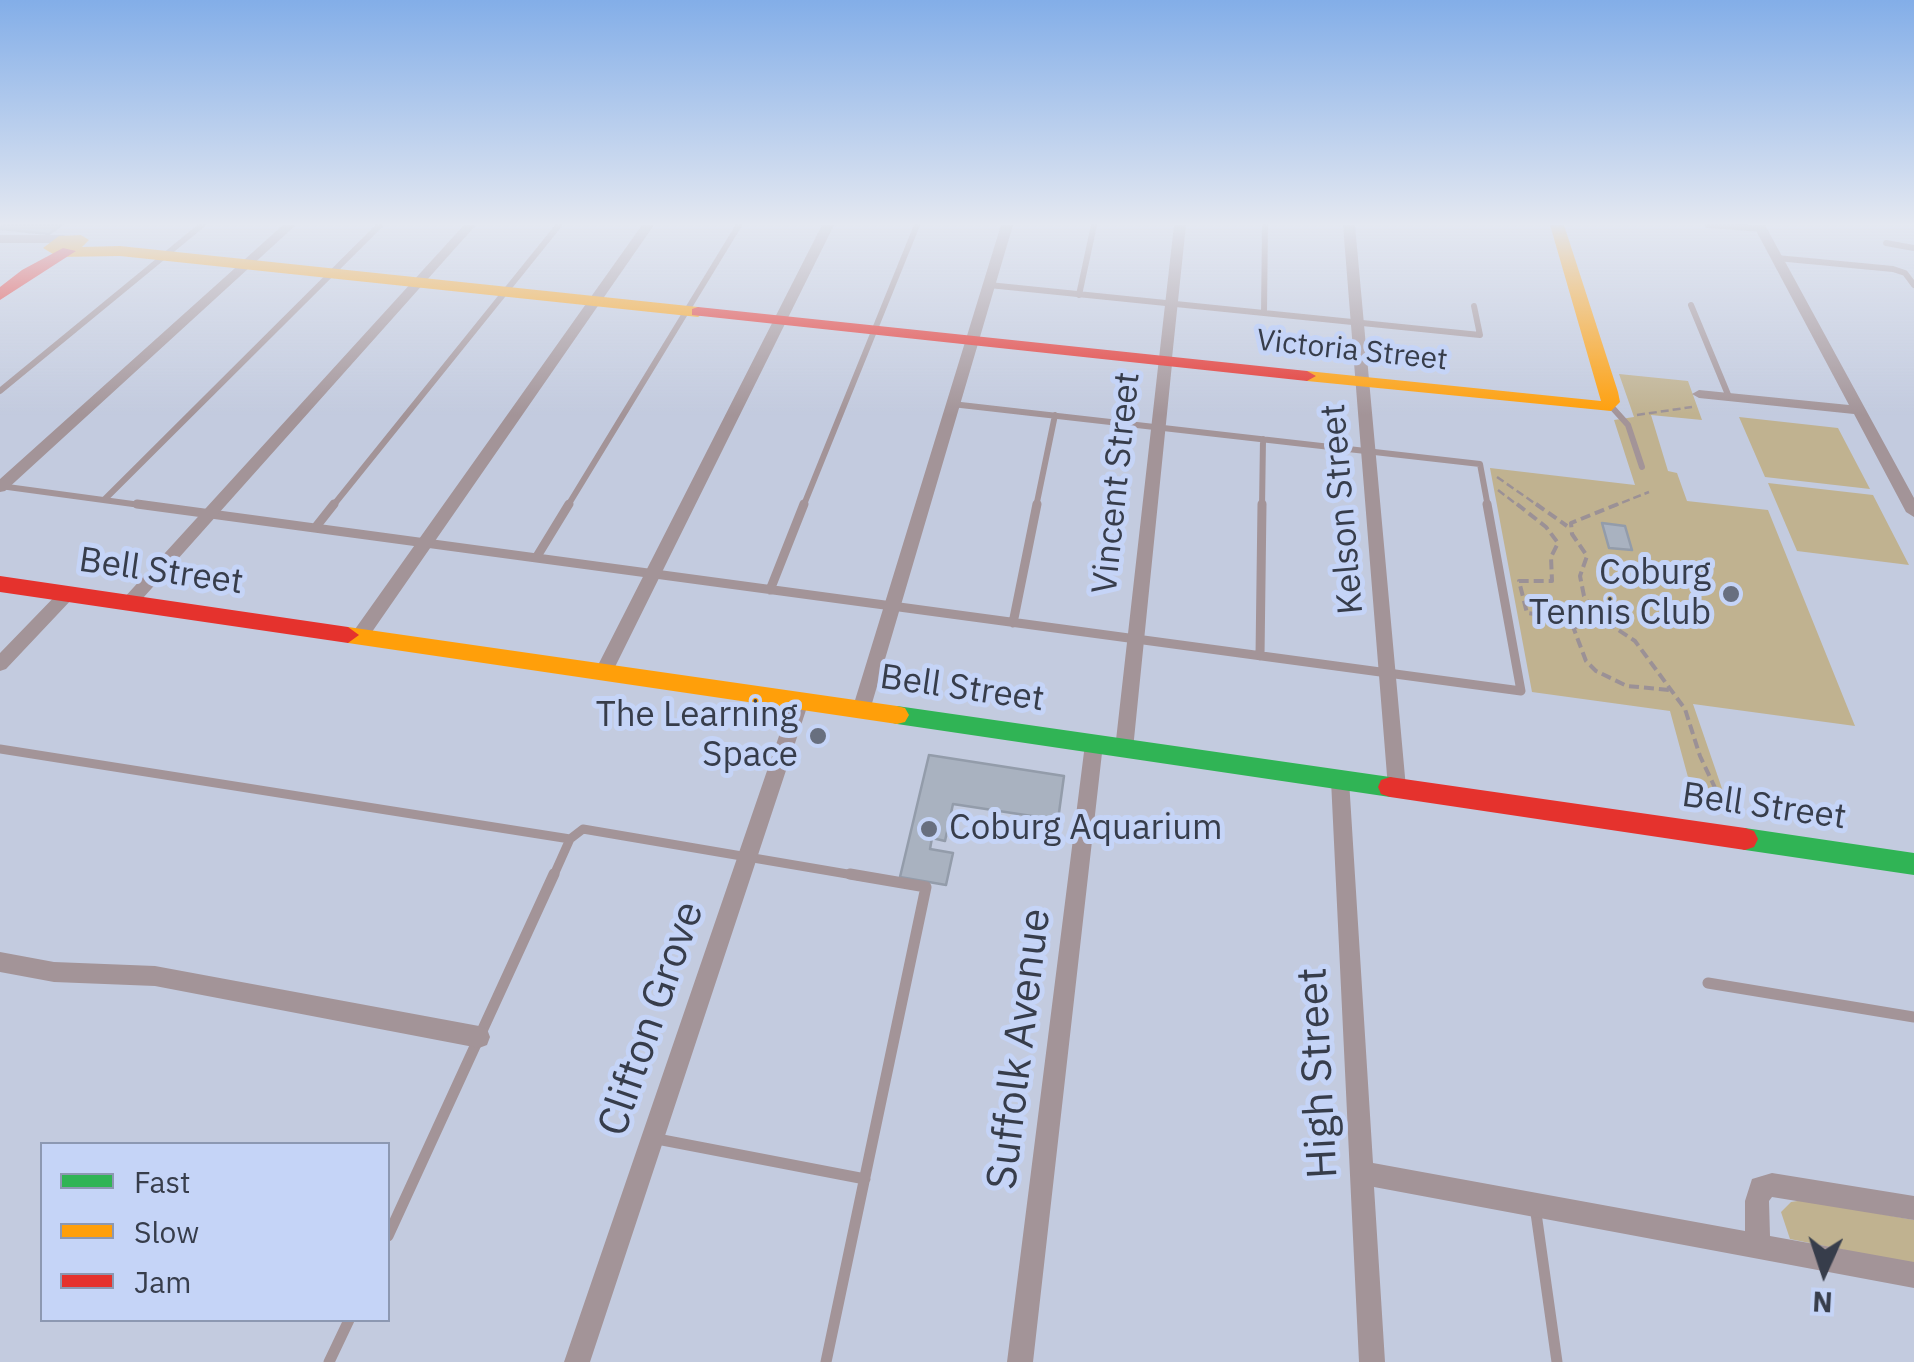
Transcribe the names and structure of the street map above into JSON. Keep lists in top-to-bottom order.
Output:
{
  "streets": {
    "main road": ["Victoria Street", "Bell Street"],
    "street": [
      "Vincent Street",
      "Kelson Street",
      "Clifton Grove",
      "Suffolk Avenue",
      "High Street"
    ]
  },
  "crossings": [
    ["Victoria Street", "Vincent Street"],
    ["Victoria Street", "Kelson Street"],
    ["Vincent Street", "Bell Street"],
    ["Kelson Street", "Bell Street"],
    ["Bell Street", "Clifton Grove"],
    ["Bell Street", "Suffolk Avenue"],
    ["Bell Street", "High Street"]
  ],
  "places": ["Coburg Tennis Club", "The Learning Space", "Coburg Aquarium"],
  "legend": ["Fast", "Slow", "Jam"],
  "north": "bottom"
}
